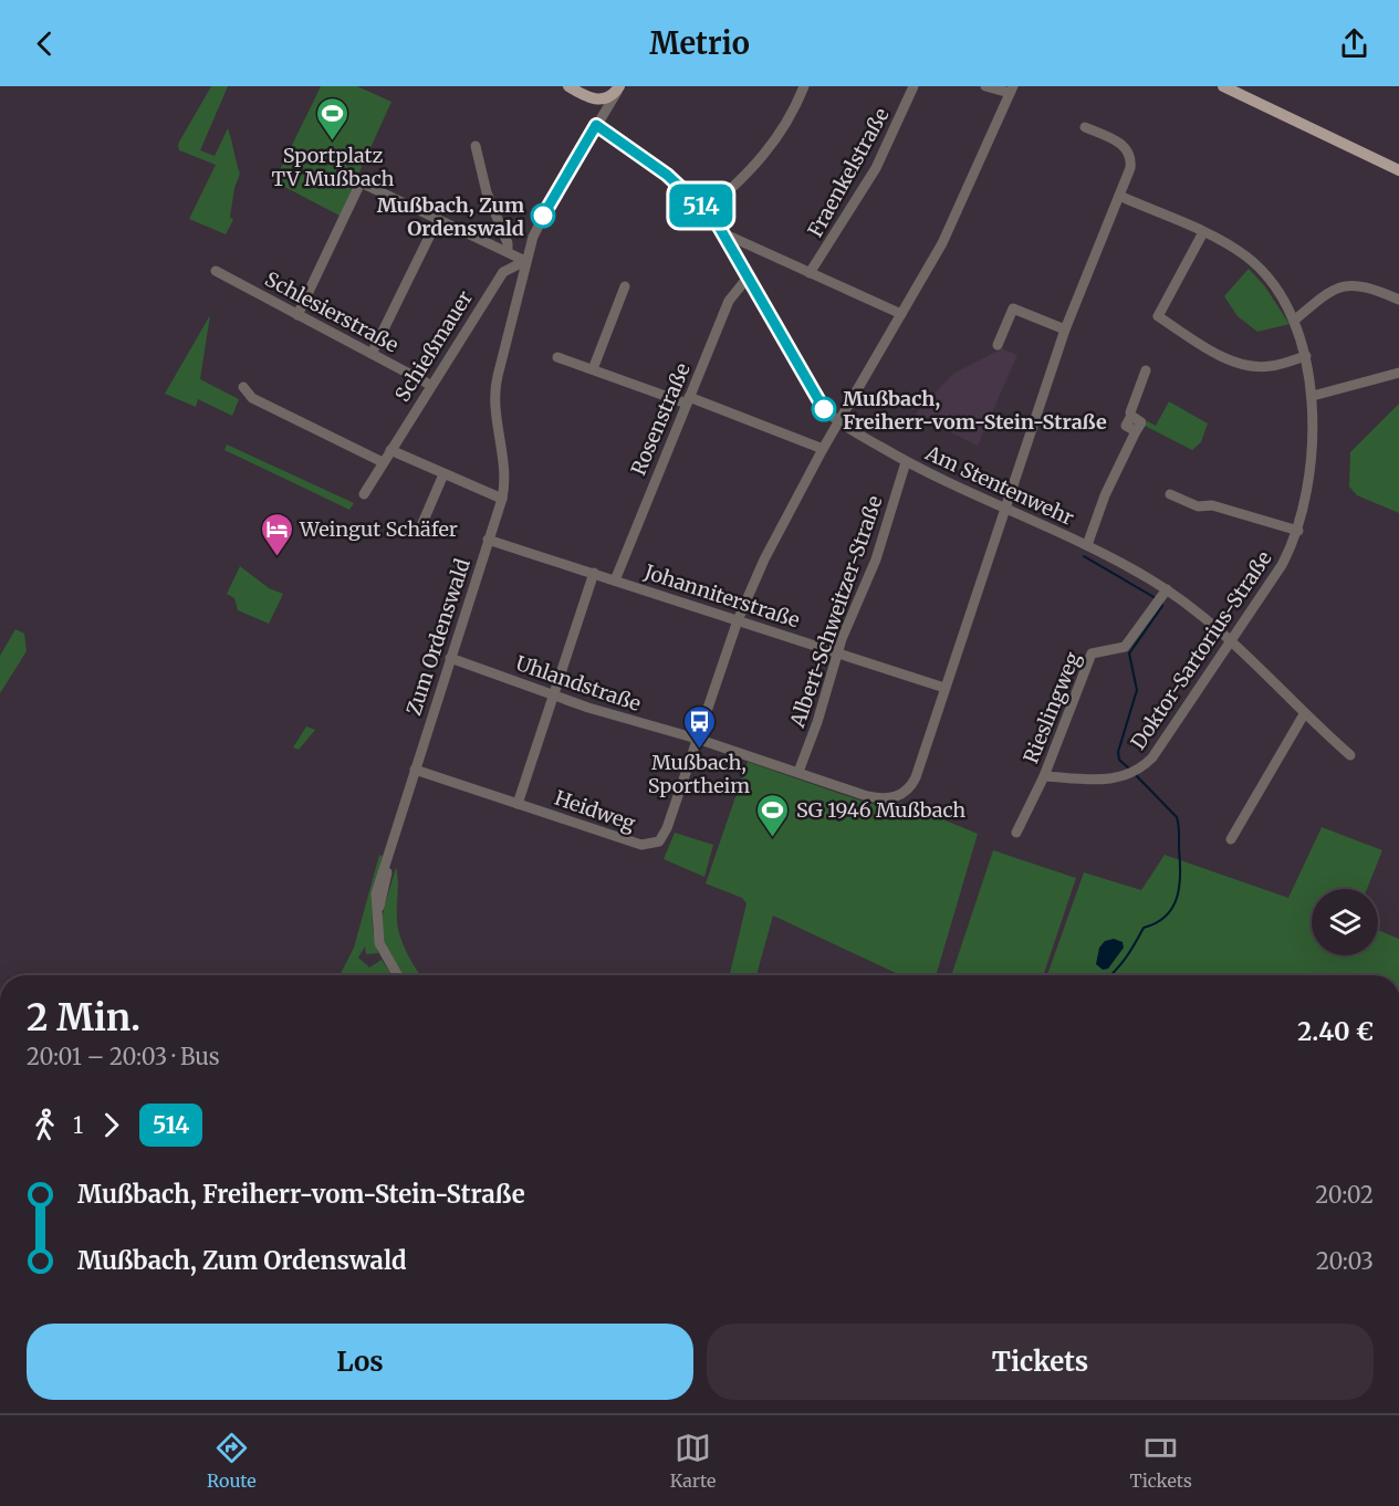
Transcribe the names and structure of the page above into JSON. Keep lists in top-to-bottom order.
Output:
{
  "streets": {
    "street": [
      "Fraenkelstraße",
      "Schlesierstraße",
      "Schießmauer",
      "Rosenstraße",
      "Am Stentenwehr",
      "Johanniterstraße",
      "Albert-Schweitzer-Straße",
      "Zum Ordenswald",
      "Doktor-Sartorius-Straße",
      "Uhlandstraße",
      "Rieslingweg",
      "Heidweg"
    ]
  },
  "crossings": [
    ["Schlesierstraße", "Schießmauer"],
    ["Schießmauer", "Zum Ordenswald"],
    ["Rosenstraße", "Am Stentenwehr"],
    ["Rosenstraße", "Johanniterstraße"],
    ["Am Stentenwehr", "Albert-Schweitzer-Straße"],
    ["Am Stentenwehr", "Zum Ordenswald"],
    ["Am Stentenwehr", "Doktor-Sartorius-Straße"],
    ["Am Stentenwehr", "Rieslingweg"],
    ["Johanniterstraße", "Albert-Schweitzer-Straße"],
    ["Johanniterstraße", "Zum Ordenswald"],
    ["Johanniterstraße", "Uhlandstraße"],
    ["Albert-Schweitzer-Straße", "Uhlandstraße"],
    ["Zum Ordenswald", "Uhlandstraße"],
    ["Zum Ordenswald", "Heidweg"],
    ["Doktor-Sartorius-Straße", "Rieslingweg"],
    ["Uhlandstraße", "Heidweg"]
  ],
  "places": {
    "sports": ["Sportplatz TV Mußbach", "SG 1946 Mußbach"],
    "other": ["Mußbach, Zum Ordenswald", "Mußbach, Freiherr-vom-Stein-Straße"],
    "hotel": ["Weingut Schäfer"],
    "bus stop": ["Mußbach, Sportheim"]
  },
  "lines": ["bus line 514"],
  "page": {
    "header": "Metrio",
    "on_map": "514",
    "heading": ["2 Min.", "20:01 – 20:03 · Bus", "2.40 €"],
    "legs": ["1", "514"],
    "list": [
      {
        "name": "Mußbach, Freiherr-vom-Stein-Straße",
        "value": "20:02"
      },
      {
        "name": "Mußbach, Zum Ordenswald",
        "value": "20:03"
      }
    ],
    "buttons": ["Los", "Tickets"],
    "tabs": ["Route", "Karte", "Tickets"]
  }
}
